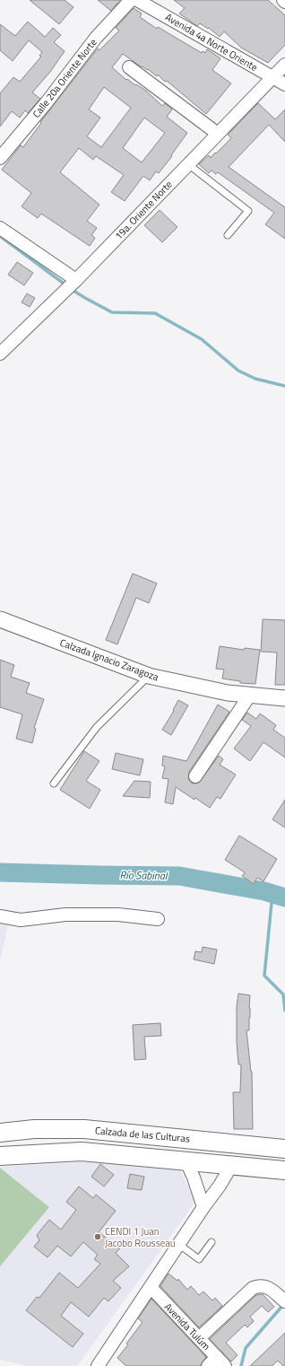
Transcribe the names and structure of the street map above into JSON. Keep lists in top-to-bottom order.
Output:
{
  "streets": {
    "main road": ["Calzada de las Culturas"],
    "street": [
      "Avenida 4a Norte Oriente",
      "Calle 20a Oriente Norte",
      "19a. Oriente Norte",
      "Calzada Ignacio Zaragoza",
      "Avenida Tulúm"
    ]
  },
  "crossings": [
    ["Avenida 4a Norte Oriente", "19a. Oriente Norte"]
  ],
  "water": ["Río Sabinal"],
  "places": ["CENDI 1 Juan Jacobo Rousseau"]
}
